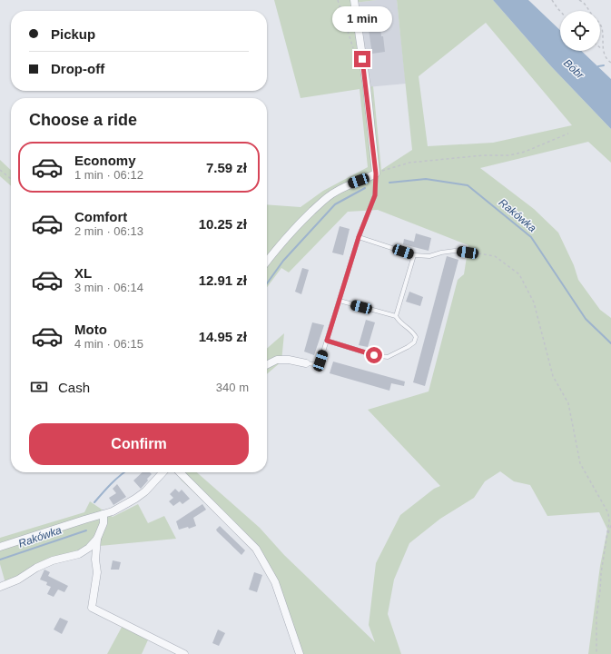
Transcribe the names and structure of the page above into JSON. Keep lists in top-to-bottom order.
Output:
{
  "water": ["Bóbr", "Rakówka"],
  "page": {
    "bubble": "1 min",
    "banner": ["Pickup", "Drop-off"],
    "heading": "Choose a ride",
    "list": [
      {
        "name": "Economy",
        "note": "1 min · 06:12",
        "value": "7.59 zł"
      },
      {
        "name": "Comfort",
        "note": "2 min · 06:13",
        "value": "10.25 zł"
      },
      {
        "name": "XL",
        "note": "3 min · 06:14",
        "value": "12.91 zł"
      },
      {
        "name": "Moto",
        "note": "4 min · 06:15",
        "value": "14.95 zł"
      }
    ],
    "pay": ["Cash", "340 m"],
    "buttons": "Confirm"
  }
}
